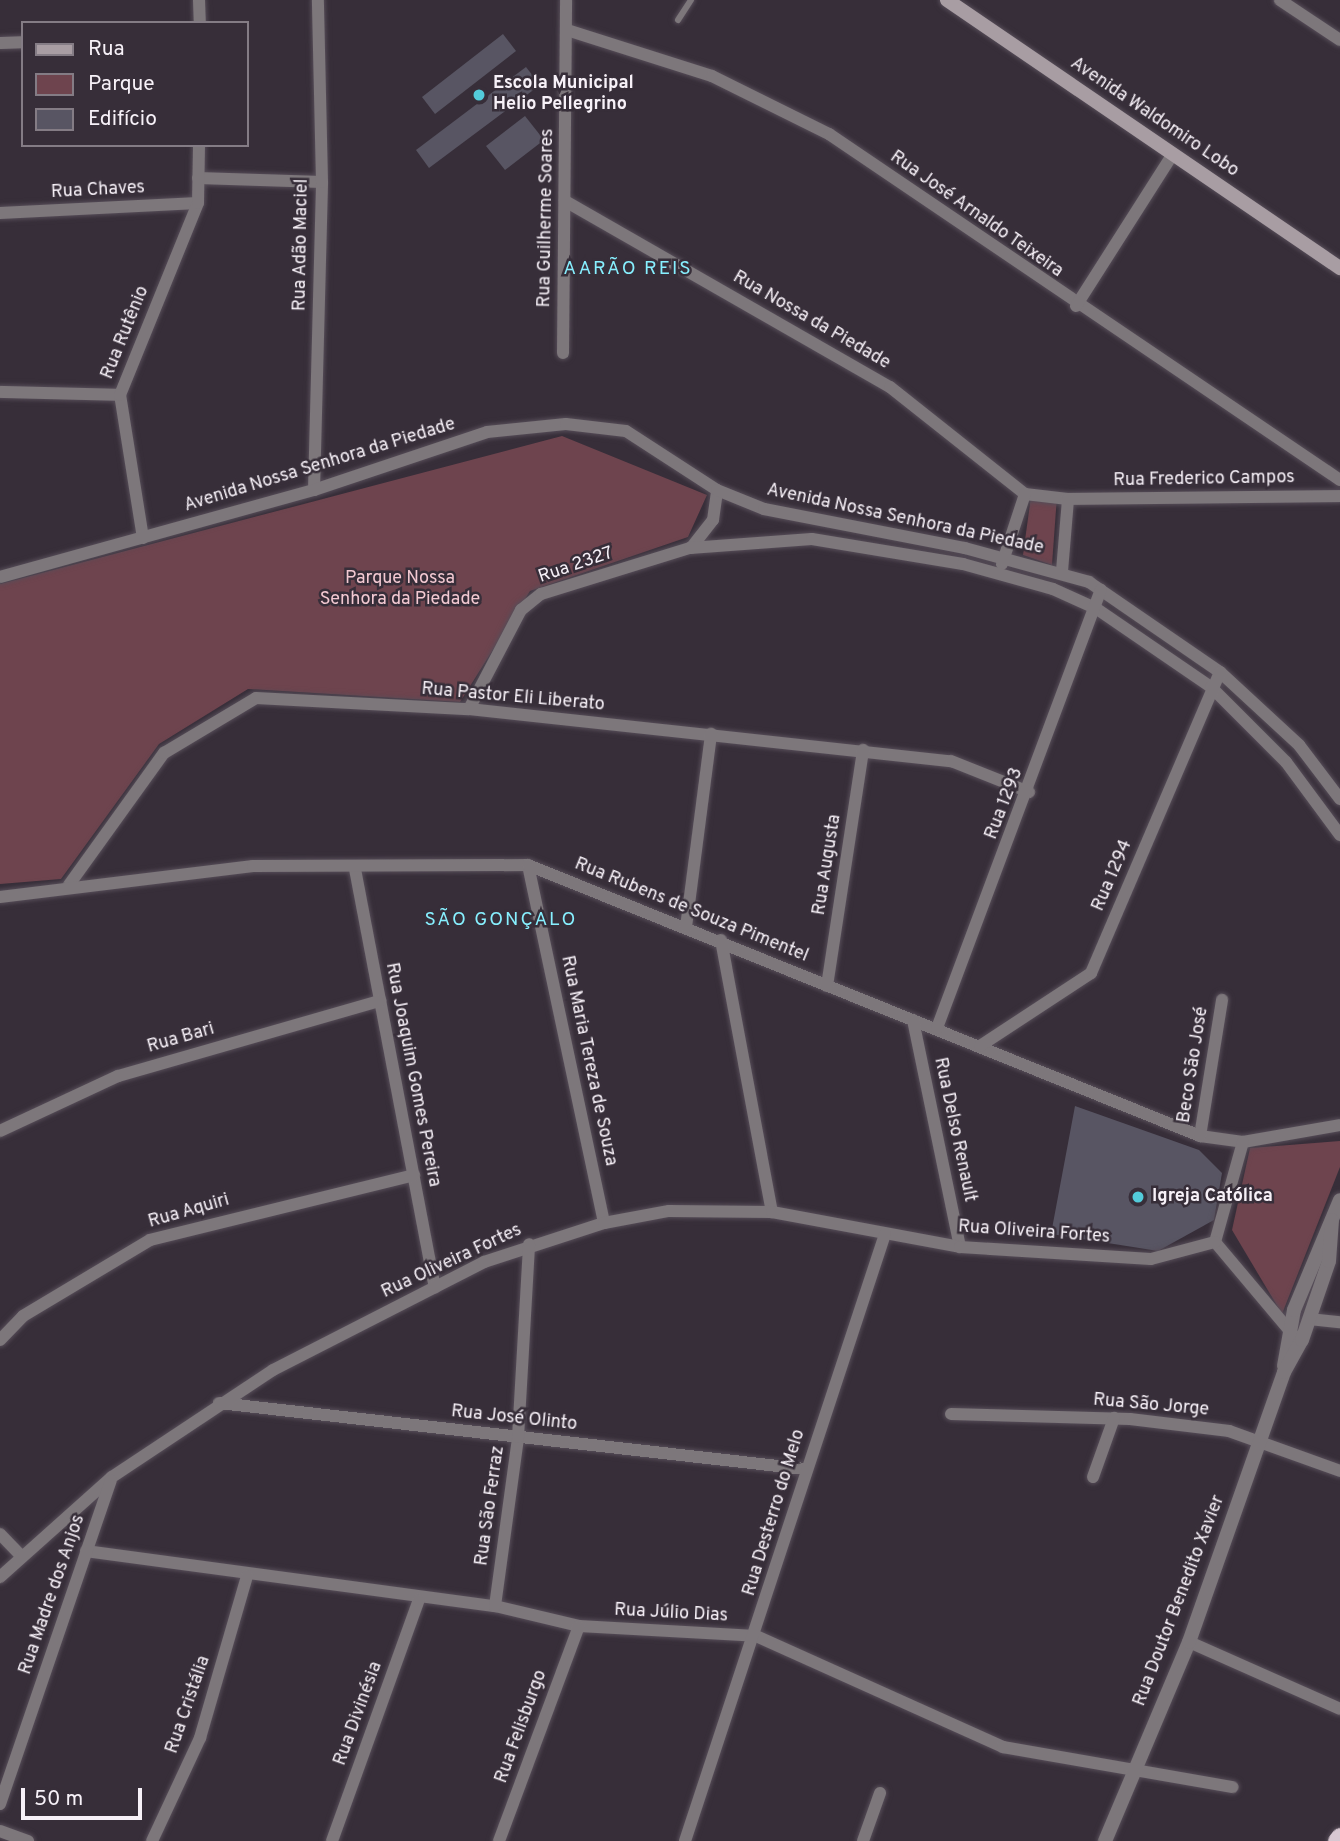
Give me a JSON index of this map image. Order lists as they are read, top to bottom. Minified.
{"streets":{"main road":["Avenida Waldomiro Lobo"],"street":["Rua Chaves","Rua José Arnaldo Teixeira","Rua Guilherme Soares","Rua Adão Maciel","Rua Nossa da Piedade","Rua Rutênio","Avenida Nossa Senhora da Piedade","Rua Frederico Campos","Rua 2327","Rua Pastor Eli Liberato","Rua 1293","Rua Augusta","Rua 1294","Rua Rubens de Souza Pimentel","Rua Bari","Rua Maria Tereza de Souza","Beco São José","Rua Joaquim Gomes Pereira","Rua Delso Renault","Rua Aquiri","Rua Oliveira Fortes","Rua São Jorge","Rua José Olinto","Rua São Ferraz","Rua Desterro do Melo","Rua Madre dos Anjos","Rua Doutor Benedito Xavier","Rua Júlio Dias","Rua Cristália","Rua Divinésia","Rua Felisburgo"]},"crossings":[["Rua Chaves","Rua Rutênio"],["Rua José Arnaldo Teixeira","Rua Guilherme Soares"],["Rua Guilherme Soares","Rua Nossa da Piedade"],["Rua Adão Maciel","Avenida Nossa Senhora da Piedade"],["Rua Rutênio","Avenida Nossa Senhora da Piedade"],["Avenida Nossa Senhora da Piedade","Rua 2327"],["Avenida Nossa Senhora da Piedade","Rua 1293"],["Avenida Nossa Senhora da Piedade","Rua 1294"],["Rua 2327","Rua Pastor Eli Liberato"],["Rua Pastor Eli Liberato","Rua 1293"],["Rua Pastor Eli Liberato","Rua Augusta"],["Rua Pastor Eli Liberato","Rua Rubens de Souza Pimentel"],["Rua 1293","Rua Rubens de Souza Pimentel"],["Rua Augusta","Rua Rubens de Souza Pimentel"],["Rua 1294","Rua Rubens de Souza Pimentel"],["Rua Rubens de Souza Pimentel","Rua Maria Tereza de Souza"],["Rua Rubens de Souza Pimentel","Beco São José"],["Rua Rubens de Souza Pimentel","Rua Joaquim Gomes Pereira"],["Rua Rubens de Souza Pimentel","Rua Delso Renault"],["Rua Bari","Rua Joaquim Gomes Pereira"],["Rua Maria Tereza de Souza","Rua Oliveira Fortes"],["Rua Joaquim Gomes Pereira","Rua Aquiri"],["Rua Joaquim Gomes Pereira","Rua Oliveira Fortes"],["Rua Delso Renault","Rua Oliveira Fortes"],["Rua Oliveira Fortes","Rua José Olinto"],["Rua Oliveira Fortes","Rua São Ferraz"],["Rua Oliveira Fortes","Rua Desterro do Melo"],["Rua Oliveira Fortes","Rua Madre dos Anjos"],["Rua São Jorge","Rua Doutor Benedito Xavier"],["Rua José Olinto","Rua São Ferraz"],["Rua José Olinto","Rua Desterro do Melo"],["Rua São Ferraz","Rua Júlio Dias"],["Rua Desterro do Melo","Rua Júlio Dias"],["Rua Madre dos Anjos","Rua Júlio Dias"],["Rua Doutor Benedito Xavier","Rua Júlio Dias"],["Rua Júlio Dias","Rua Cristália"],["Rua Júlio Dias","Rua Divinésia"],["Rua Júlio Dias","Rua Felisburgo"]],"districts":["AARÃO REIS","SÃO GONÇALO"],"parks":["Parque Nossa Senhora da Piedade"],"places":["Escola Municipal Helio Pellegrino","Igreja Católica"],"legend":["Rua","Parque","Edifício"],"scale_bar":"50 m"}
